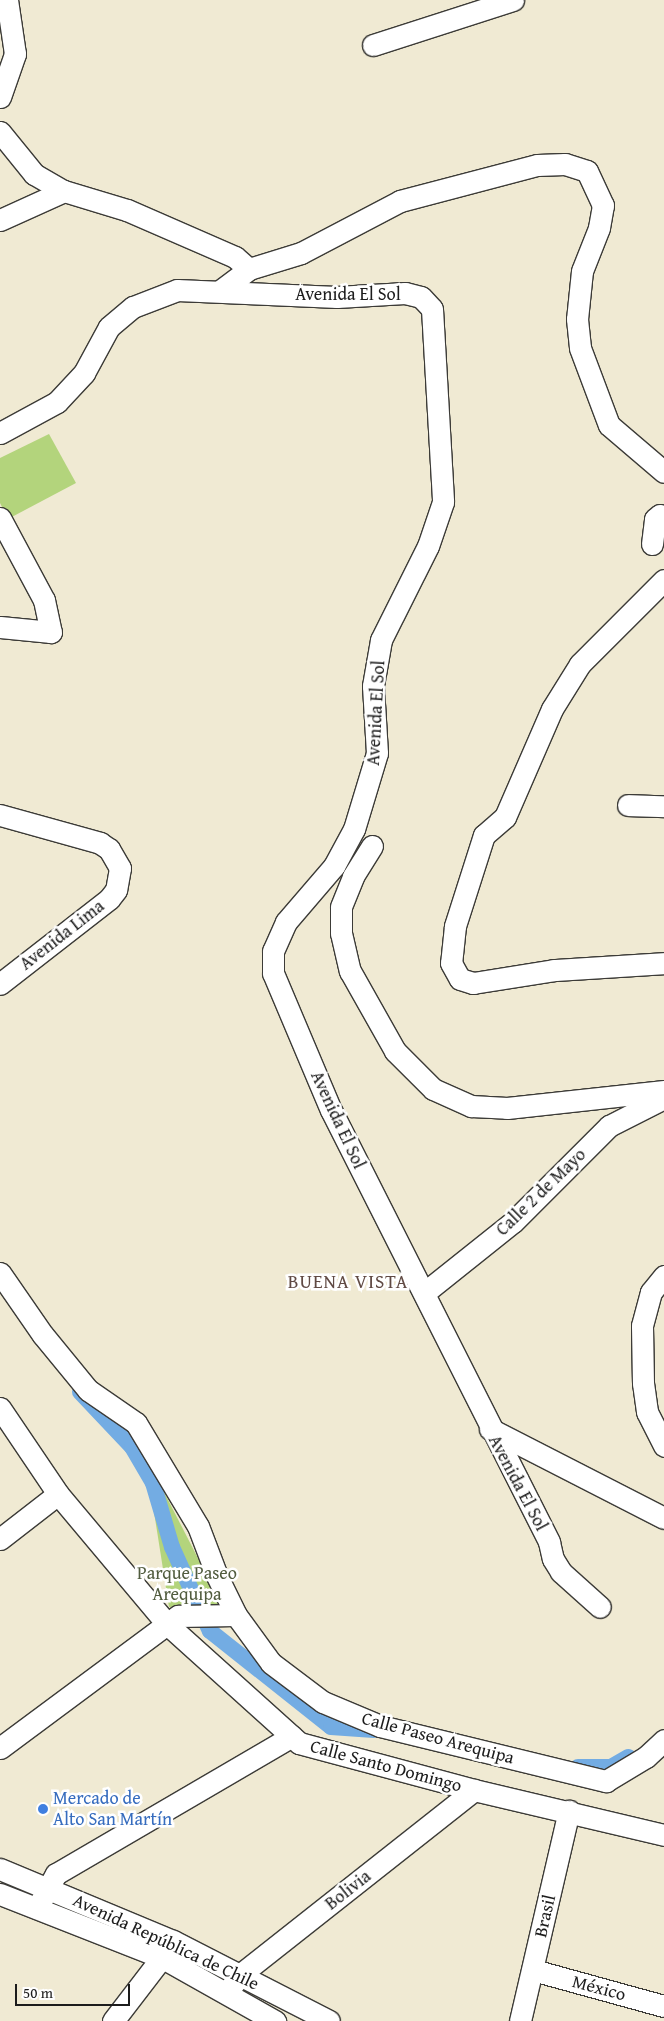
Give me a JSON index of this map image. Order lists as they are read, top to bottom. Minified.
{"streets":{"street":["Avenida El Sol","Avenida Lima","Calle 2 de Mayo","Calle Paseo Arequipa","Calle Santo Domingo","Bolivia","Brasil","Avenida República de Chile","México"]},"crossings":[["Avenida El Sol","Calle 2 de Mayo"],["Calle Santo Domingo","Bolivia"],["Calle Santo Domingo","Brasil"],["Bolivia","Avenida República de Chile"],["Brasil","México"]],"districts":["BUENA VISTA"],"parks":["Parque Paseo Arequipa"],"places":["Mercado de Alto San Martín"],"scale_bar":"50 m"}
